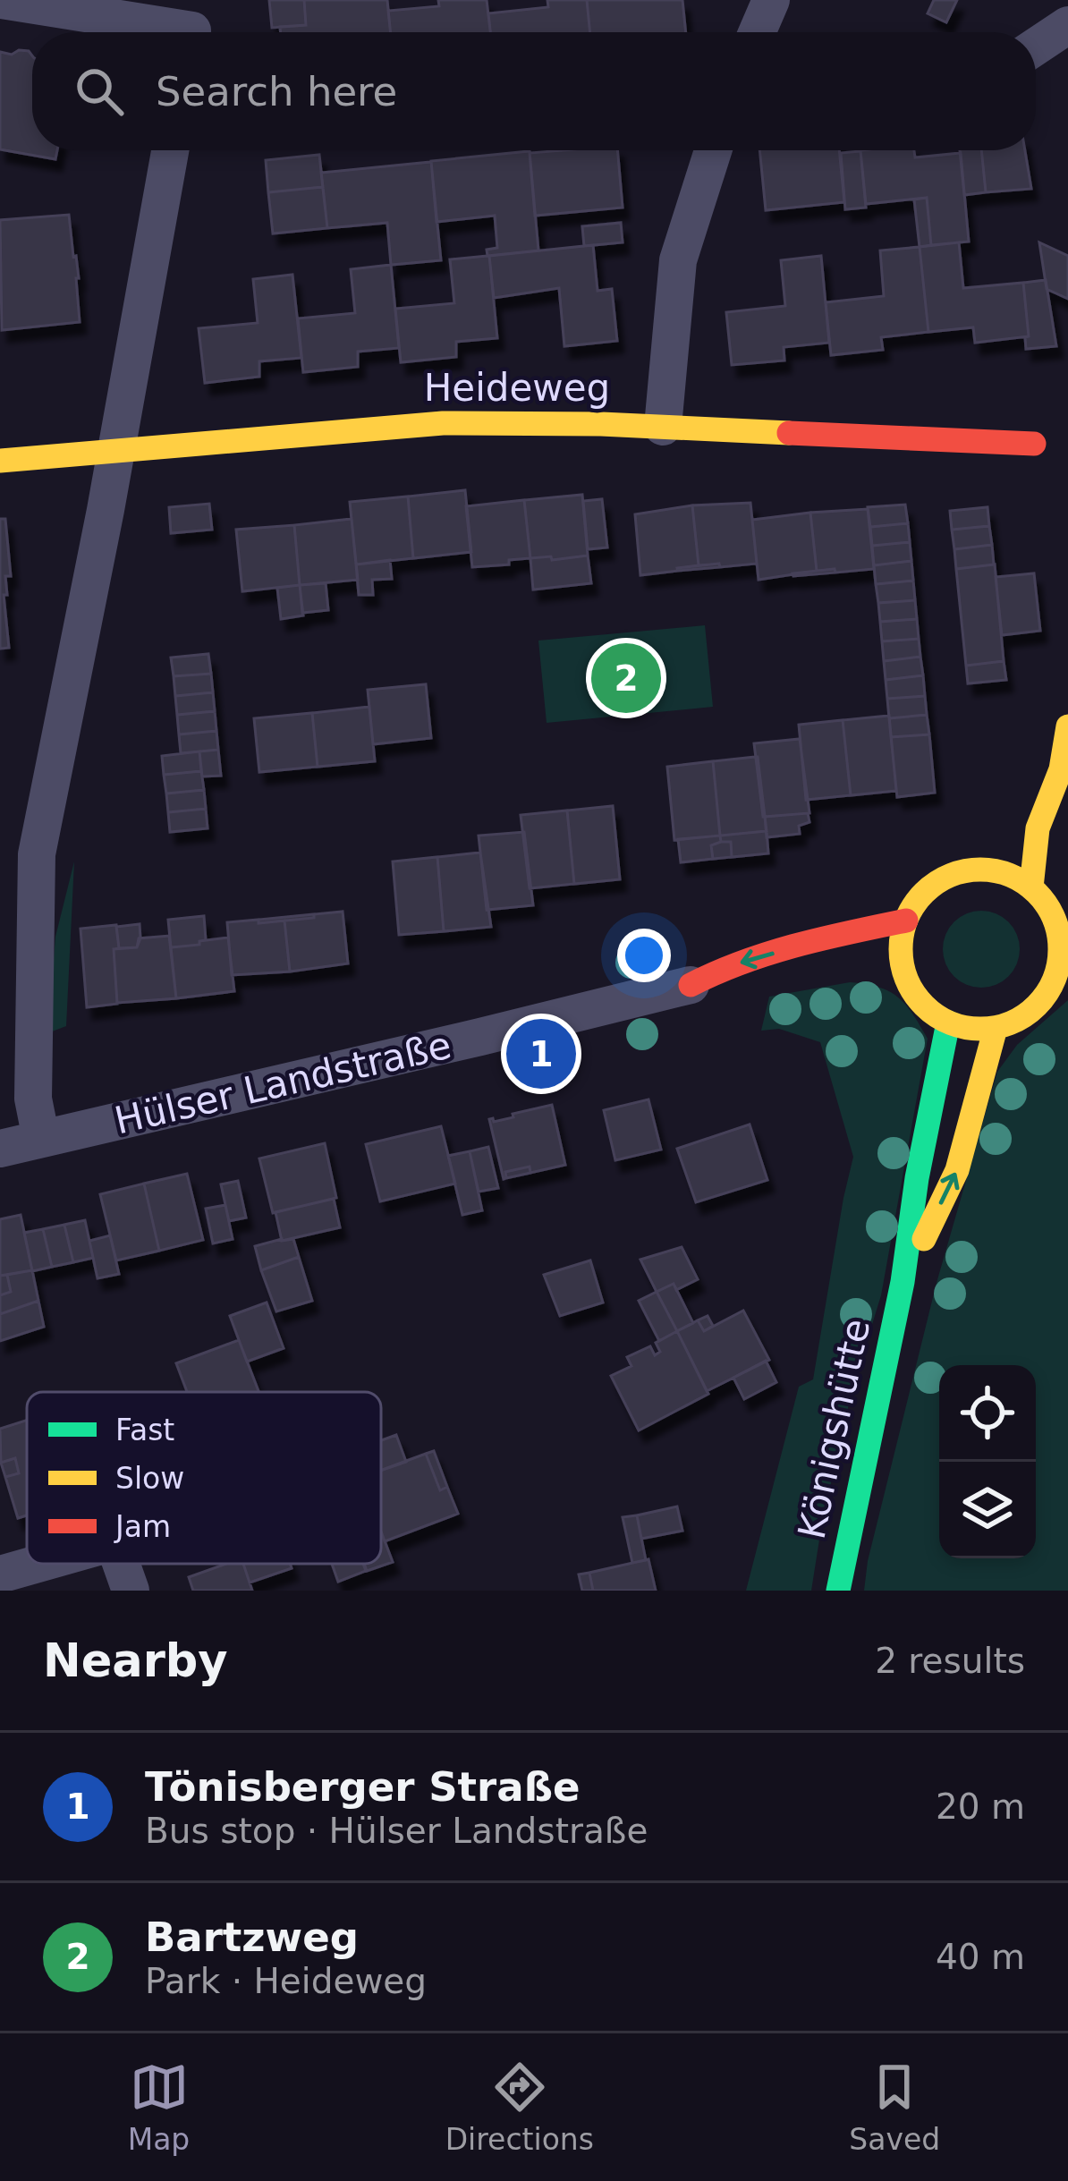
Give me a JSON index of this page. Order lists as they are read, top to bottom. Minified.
{"streets":{"street":["Heideweg","Hülser Landstraße","Königshütte"]},"crossings":[["Hülser Landstraße","Königshütte"]],"legend":["Fast","Slow","Jam"],"page":{"search":"Search here","pins":["2","1"],"heading":["Nearby","2 results"],"list":[{"mark":"1","name":"Tönisberger Straße","note":"Bus stop · Hülser Landstraße","value":"20 m"},{"mark":"2","name":"Bartzweg","note":"Park · Heideweg","value":"40 m"}],"nav":["Map","Directions","Saved"]}}
